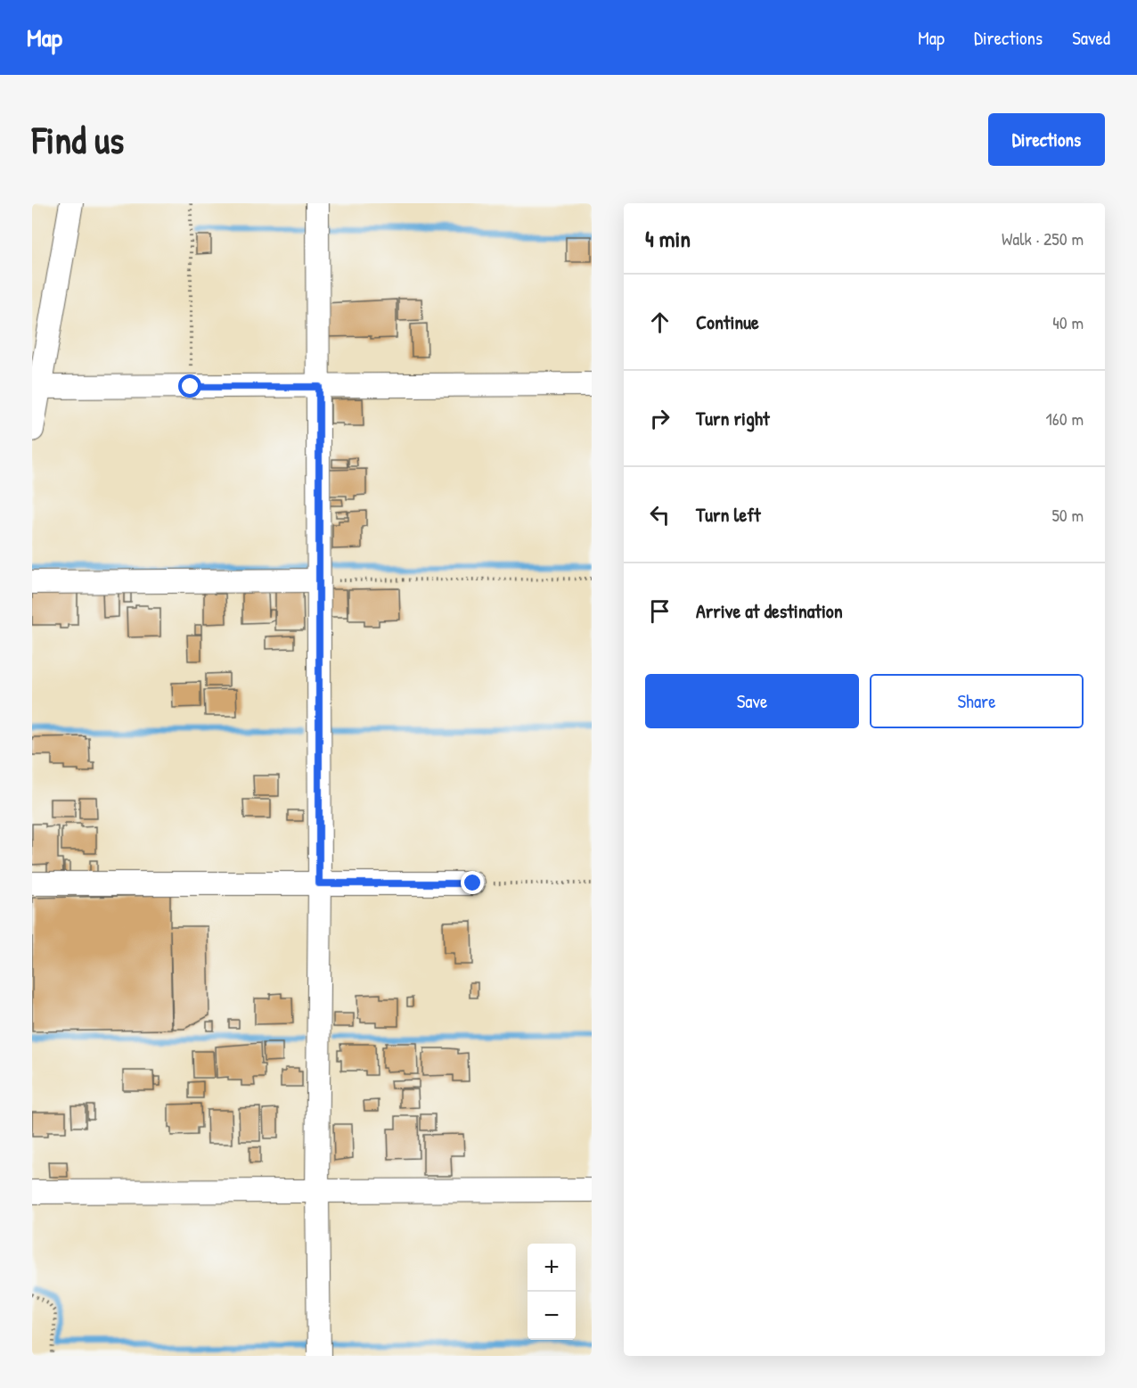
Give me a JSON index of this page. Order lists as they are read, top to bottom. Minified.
{"page":{"header":"Map","nav":["Map","Directions","Saved"],"buttons":["Directions",["Save","Share"]],"title":"Find us","heading":["4 min","Walk · 250 m"],"list":[["Continue","40 m"],["Turn right","160 m"],["Turn left","50 m"],"Arrive at destination"],"map_buttons":["+","−"]}}
